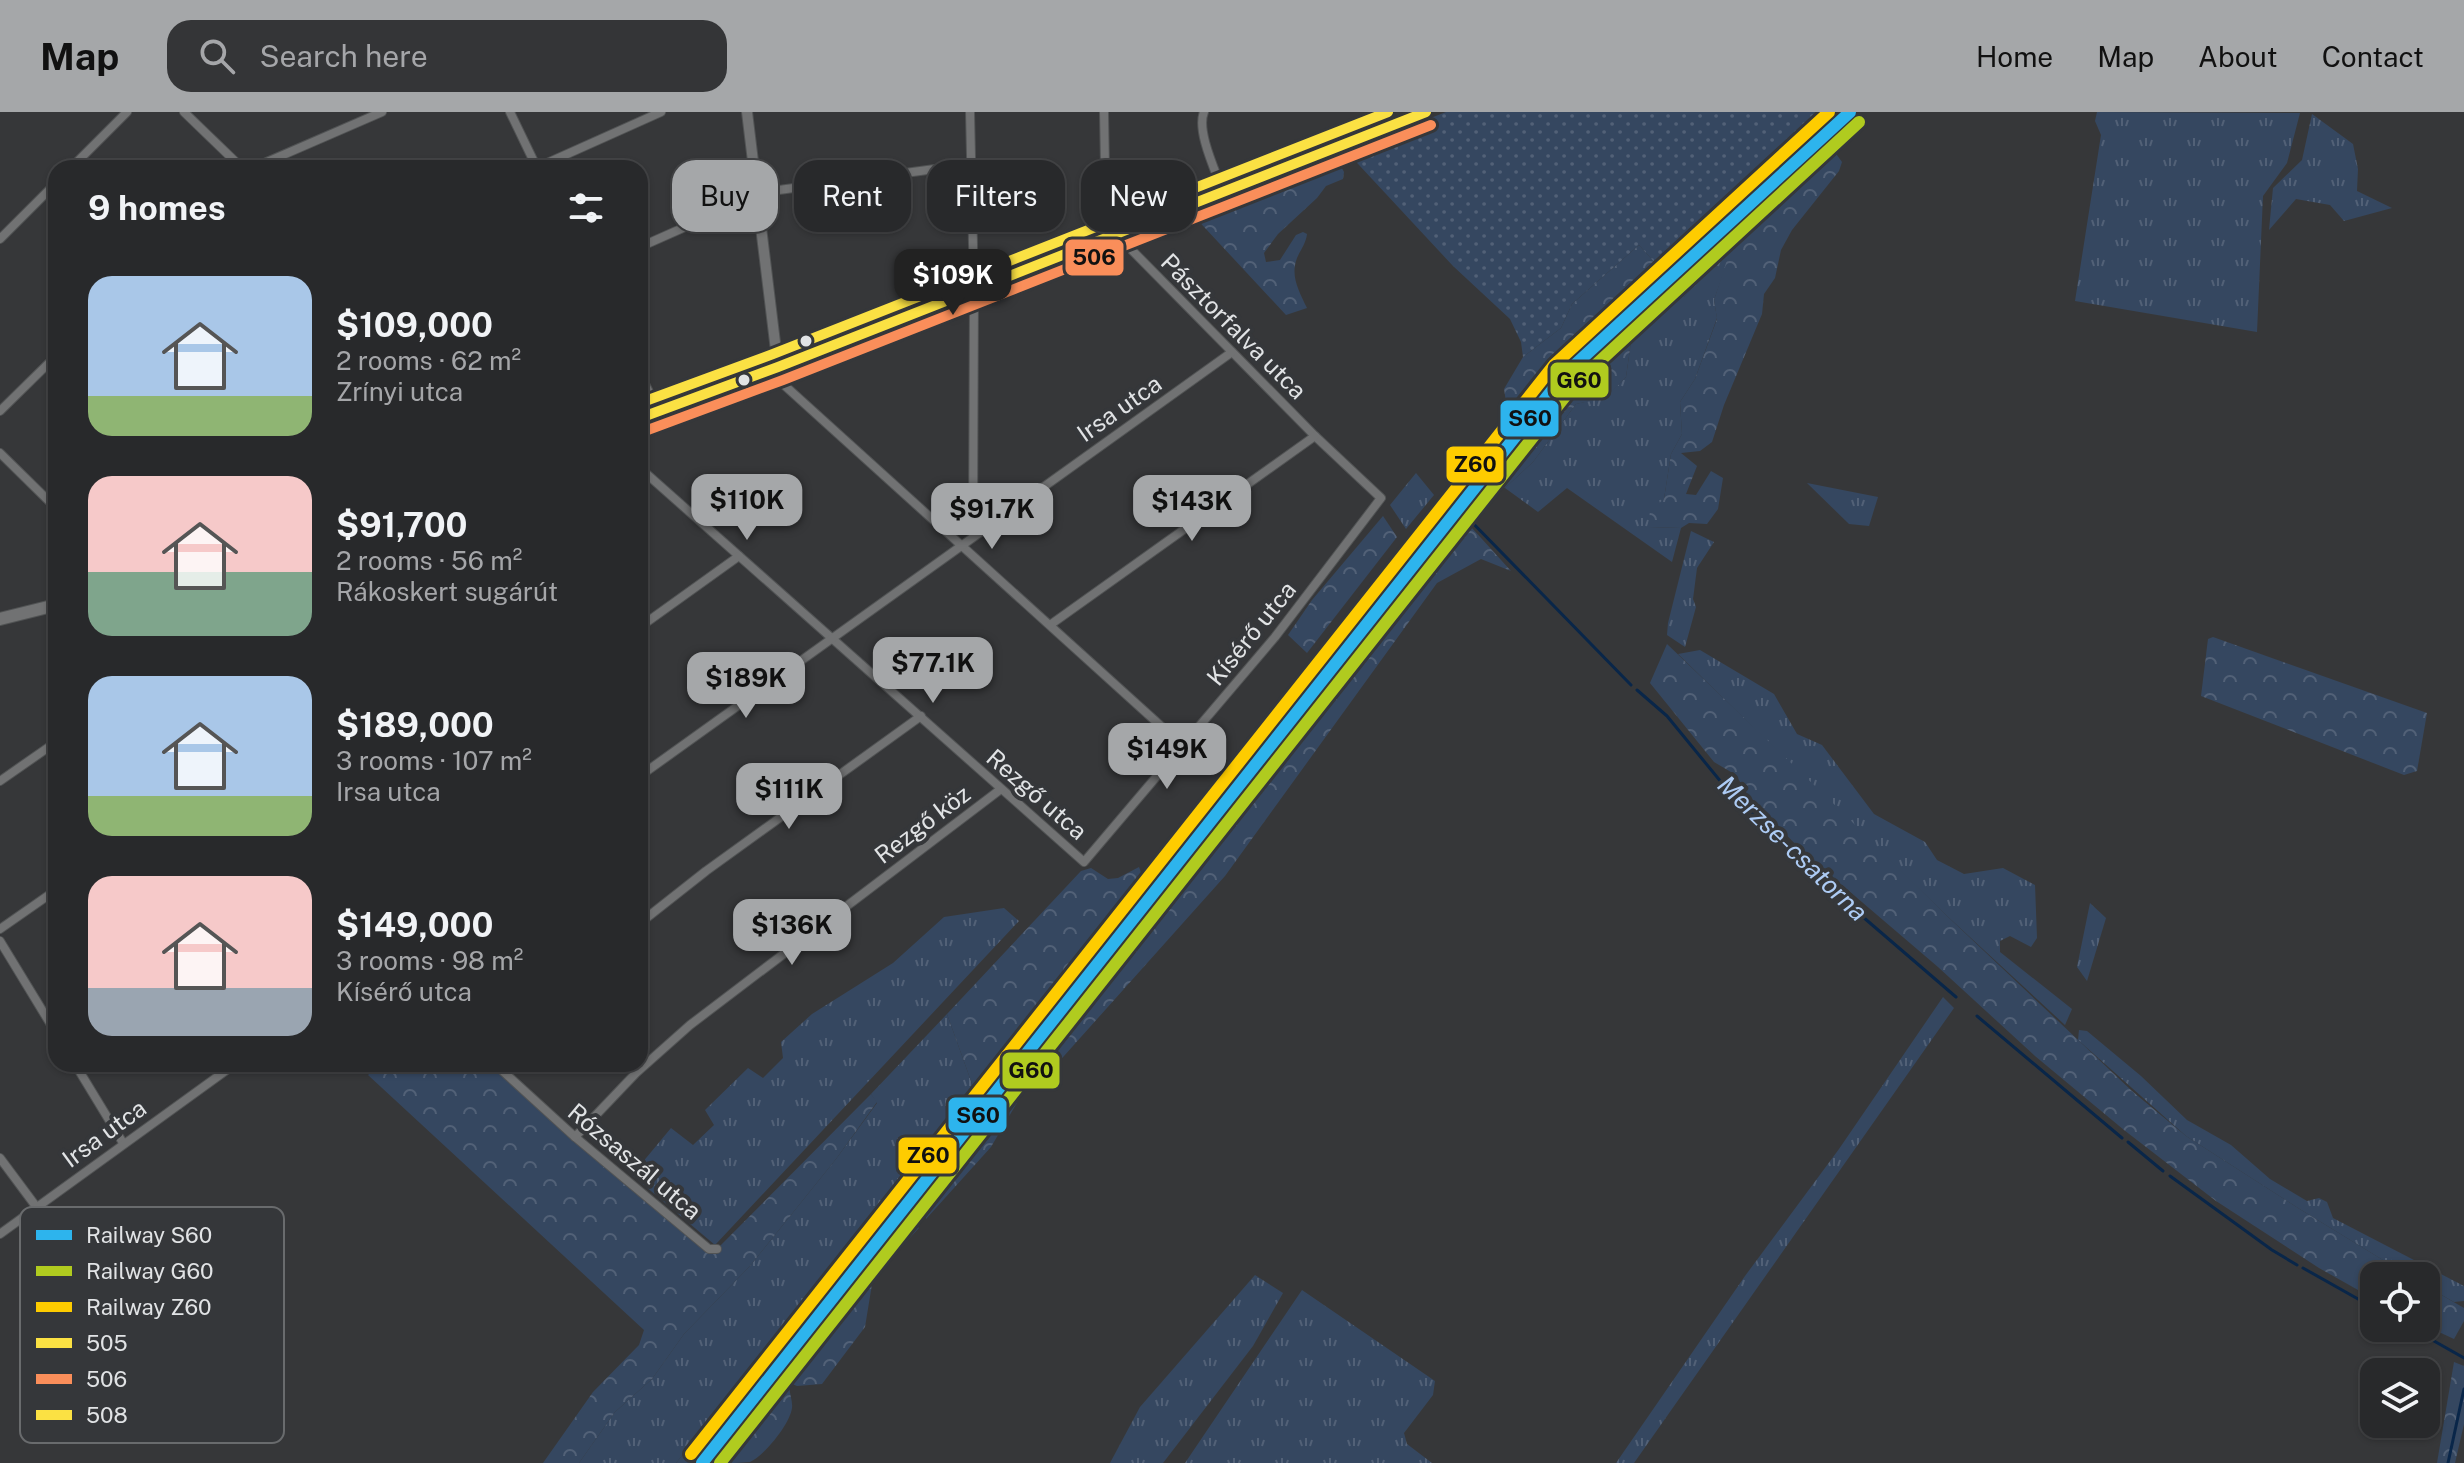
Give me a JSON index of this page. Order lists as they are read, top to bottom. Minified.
{"streets":{"street":["Pásztorfalva utca","Irsa utca","Kísérő utca","Rezgő utca","Rezgő köz","Rózsaszál utca"]},"crossings":[["Pásztorfalva utca","Irsa utca"],["Pásztorfalva utca","Kísérő utca"],["Irsa utca","Rezgő utca"],["Kísérő utca","Rezgő utca"],["Rezgő utca","Rezgő köz"],["Rezgő köz","Rózsaszál utca"]],"water":["Merzse-csatorna"],"lines":["rail line S60","rail line Z60","transit line 505","transit line 508","rail line G60","transit line 506"],"legend":["Railway S60","Railway G60","Railway Z60","505","506","508"],"page":{"header":"Map","search":"Search here","nav":["Home","Map","About","Contact"],"chip":["Buy","Rent","Filters","New"],"heading":"9 homes","price":["$109K","$110K","$143K","$91.7K","$77.1K","$189K","$149K","$111K","$136K"],"list":[{"name":"$109,000","note":"2 rooms · 62 m² · Zrínyi utca"},{"name":"$91,700","note":"2 rooms · 56 m² · Rákoskert sugárút"},{"name":"$189,000","note":"3 rooms · 107 m² · Irsa utca"},{"name":"$149,000","note":"3 rooms · 98 m² · Kísérő utca"}]}}
